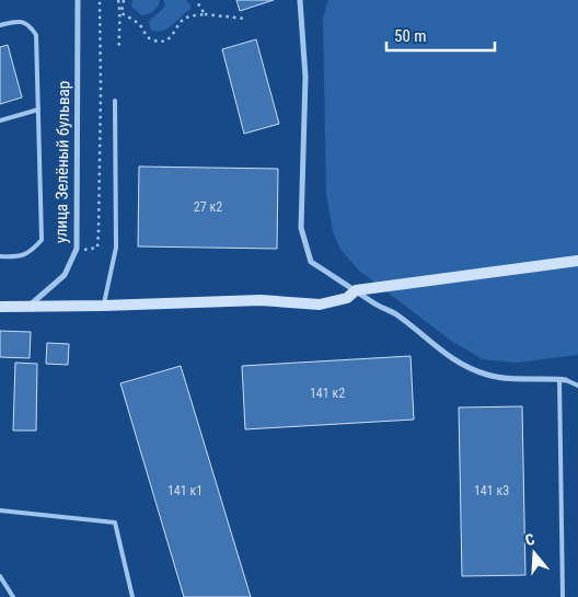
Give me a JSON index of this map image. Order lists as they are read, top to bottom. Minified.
{"streets":{"street":["улица Зелёный бульвар"]},"house_numbers":["27 к2","141 к2","141 к1","141 к3"],"scale_bar":"50 m","north":"top"}
